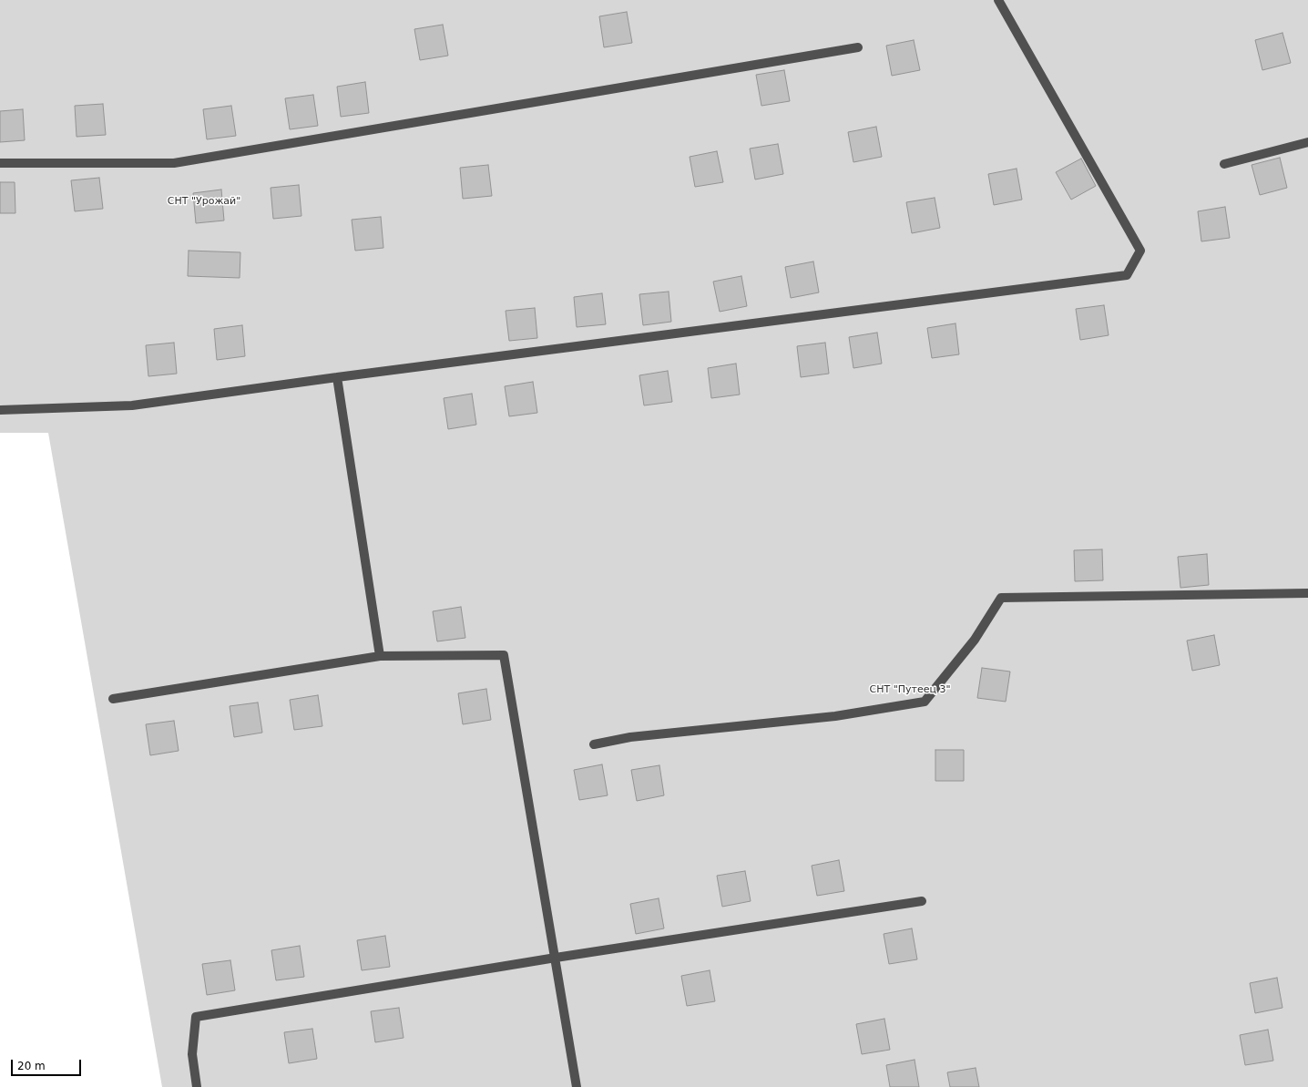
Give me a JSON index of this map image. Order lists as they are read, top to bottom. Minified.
{"parks":["СНТ \"Урожай\"","СНТ \"Путеец 3\""],"scale_bar":"20 m"}
